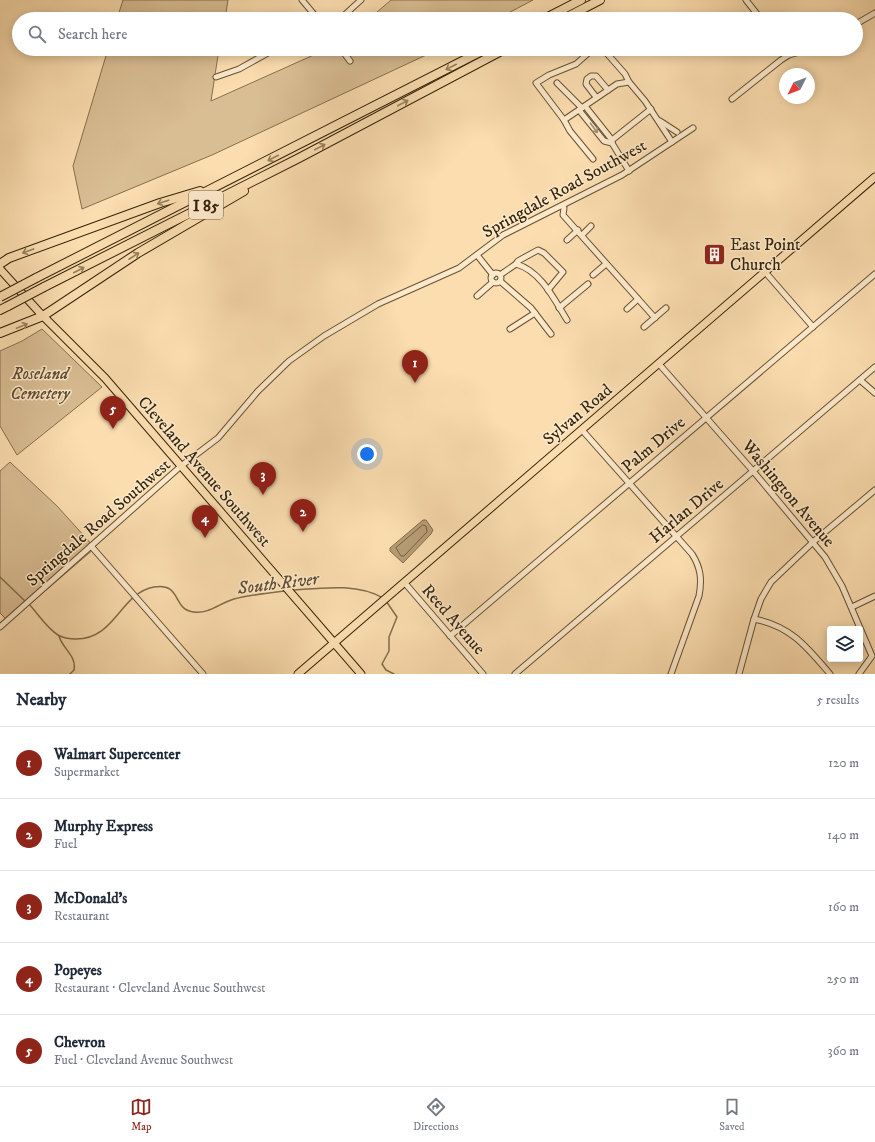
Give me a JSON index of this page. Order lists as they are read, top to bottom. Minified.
{"streets":{"highway":["I 85"],"main road":["Sylvan Road","Cleveland Avenue Southwest"],"street":["Springdale Road Southwest","Palm Drive","Washington Avenue","Harlan Drive","Reed Avenue"]},"crossings":[["Springdale Road Southwest","Cleveland Avenue Southwest"],["Sylvan Road","Cleveland Avenue Southwest"],["Sylvan Road","Washington Avenue"],["Sylvan Road","Reed Avenue"],["Palm Drive","Washington Avenue"],["Palm Drive","Reed Avenue"],["Washington Avenue","Harlan Drive"]],"water":["South River"],"parks":["Roseland Cemetery"],"places":{"building":["East Point Church"]},"north":"bottom left","page":{"search":"Search here","pins":["1","5","3","2","4"],"heading":["Nearby","5 results"],"list":[{"mark":"1","name":"Walmart Supercenter","note":"Supermarket","value":"120 m"},{"mark":"2","name":"Murphy Express","note":"Fuel","value":"140 m"},{"mark":"3","name":"McDonald's","note":"Restaurant","value":"160 m"},{"mark":"4","name":"Popeyes","note":"Restaurant · Cleveland Avenue Southwest","value":"250 m"},{"mark":"5","name":"Chevron","note":"Fuel · Cleveland Avenue Southwest","value":"360 m"}],"nav":["Map","Directions","Saved"]}}
